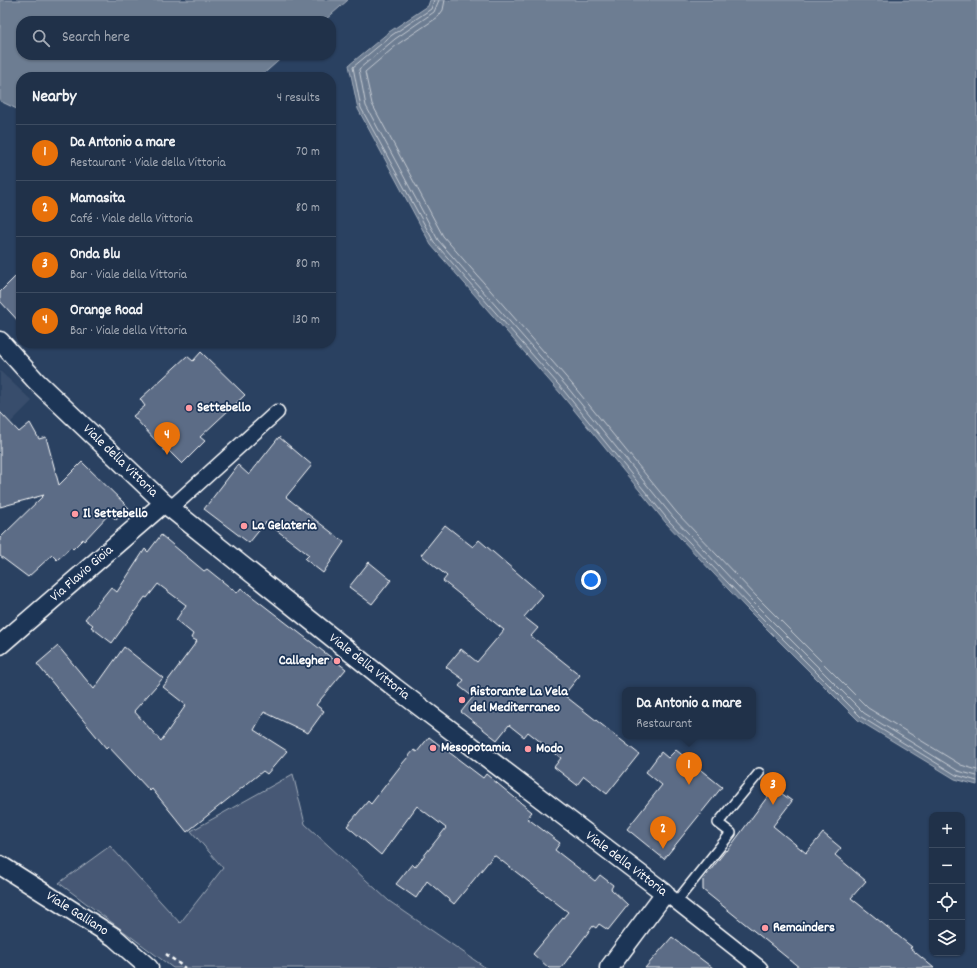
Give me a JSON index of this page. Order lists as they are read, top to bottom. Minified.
{"streets":{"street":["Viale della Vittoria","Via Flavio Gioia","Viale Galliano"]},"crossings":[["Viale della Vittoria","Via Flavio Gioia"]],"places":["Settebello","Il Settebello","La Gelateria","Callegher","Ristorante La Vela del Mediterraneo","Mesopotamia","Modo","Remainders"],"page":{"search":"Search here","heading":["Nearby","4 results"],"list":[{"mark":"1","name":"Da Antonio a mare","note":"Restaurant · Viale della Vittoria","value":"70 m"},{"mark":"2","name":"Mamasita","note":"Café · Viale della Vittoria","value":"80 m"},{"mark":"3","name":"Onda Blu","note":"Bar · Viale della Vittoria","value":"80 m"},{"mark":"4","name":"Orange Road","note":"Bar · Viale della Vittoria","value":"130 m"}],"pins":["4","1","3","2"],"popup":["Da Antonio a mare","Restaurant"],"map_buttons":["+","−"]}}
